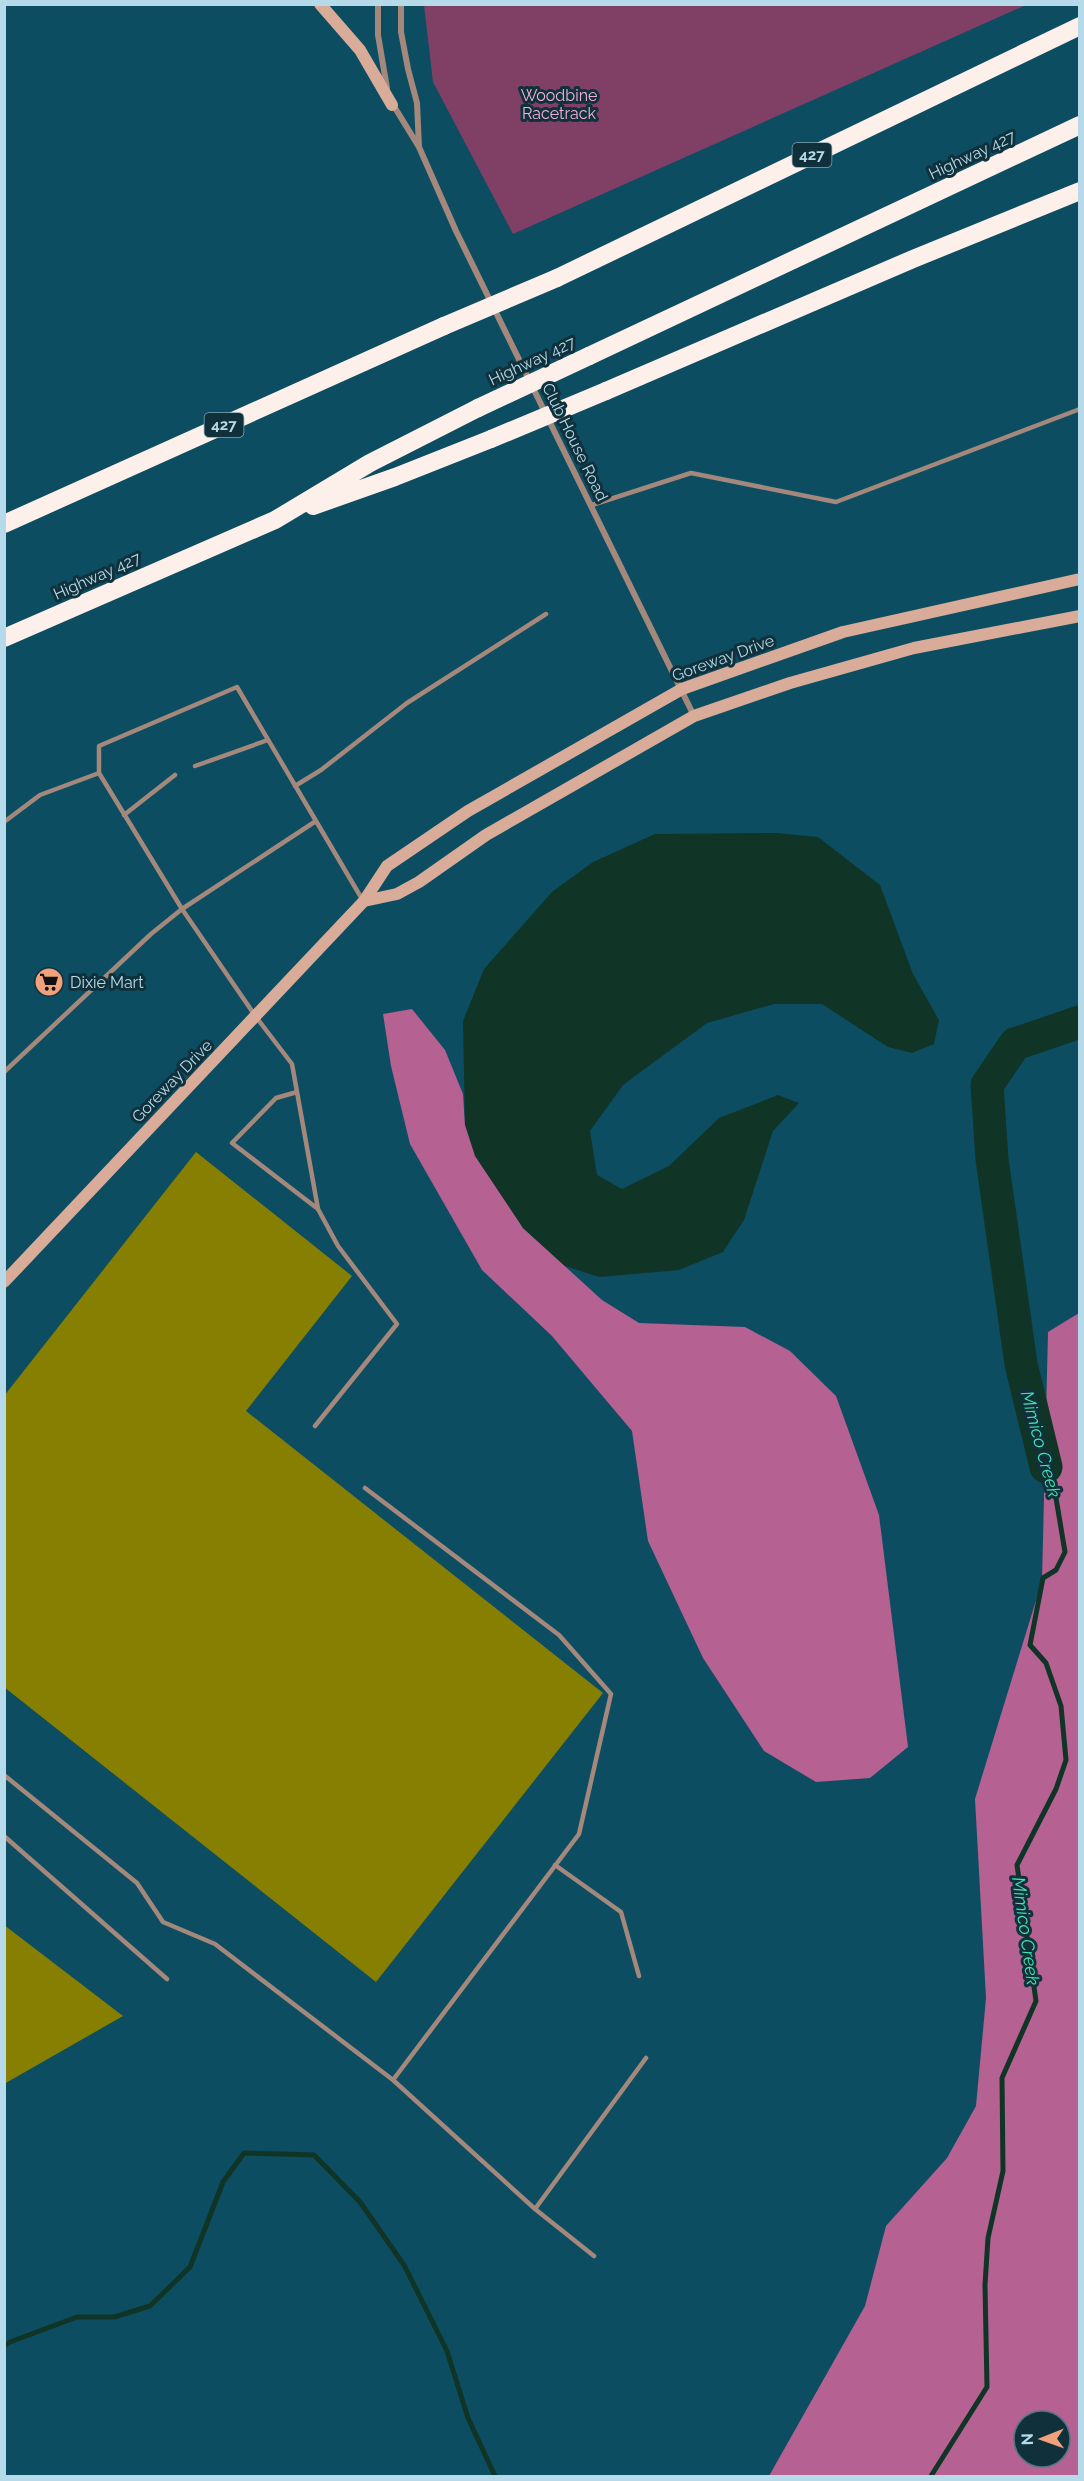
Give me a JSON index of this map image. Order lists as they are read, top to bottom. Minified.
{"streets":{"highway":["427","Highway 427"],"main road":["Goreway Drive"],"street":["Club House Road"]},"crossings":[["Club House Road","Goreway Drive"]],"water":["Mimico Creek"],"parks":["Woodbine Racetrack"],"places":{"supermarket":["Dixie Mart"]},"north":"left"}
